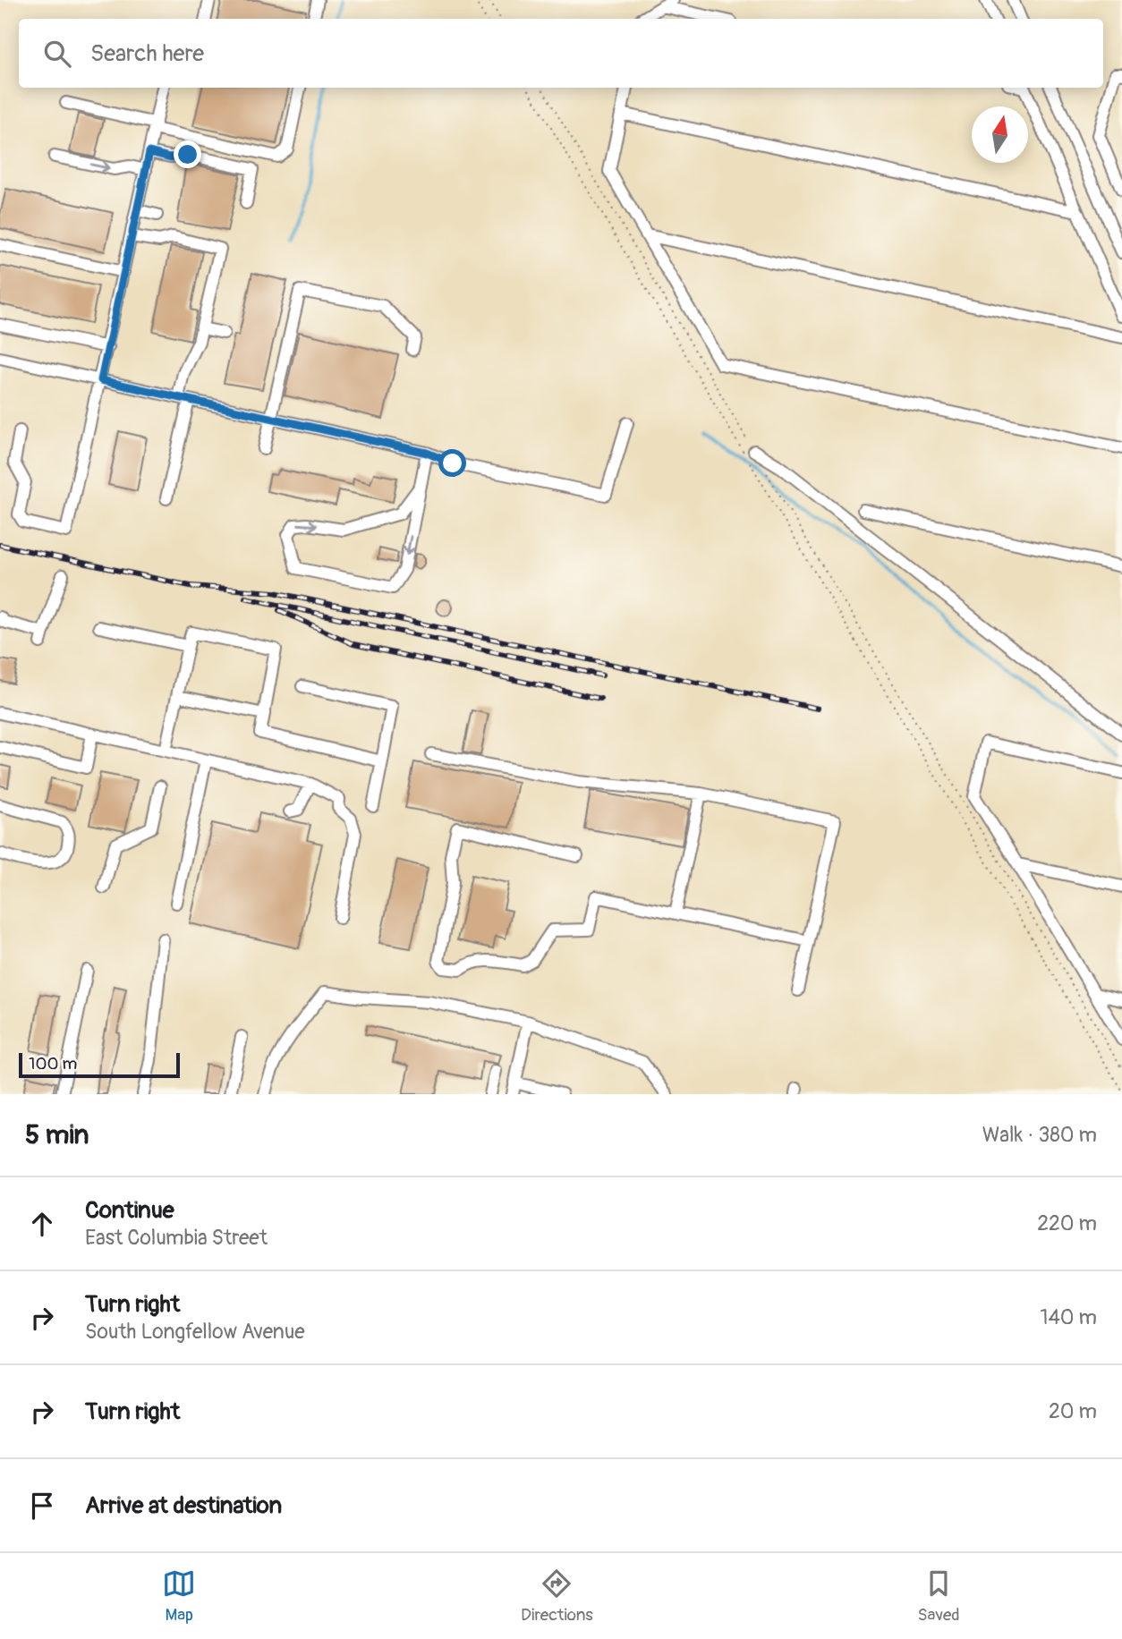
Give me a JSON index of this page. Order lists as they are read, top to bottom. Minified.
{"scale_bar":"100 m","north":"top","page":{"search":"Search here","scale":"100 m","heading":["5 min","Walk · 380 m"],"list":[["Continue","East Columbia Street","220 m"],["Turn right","South Longfellow Avenue","140 m"],["Turn right","20 m"],"Arrive at destination"],"nav":["Map","Directions","Saved"]}}
